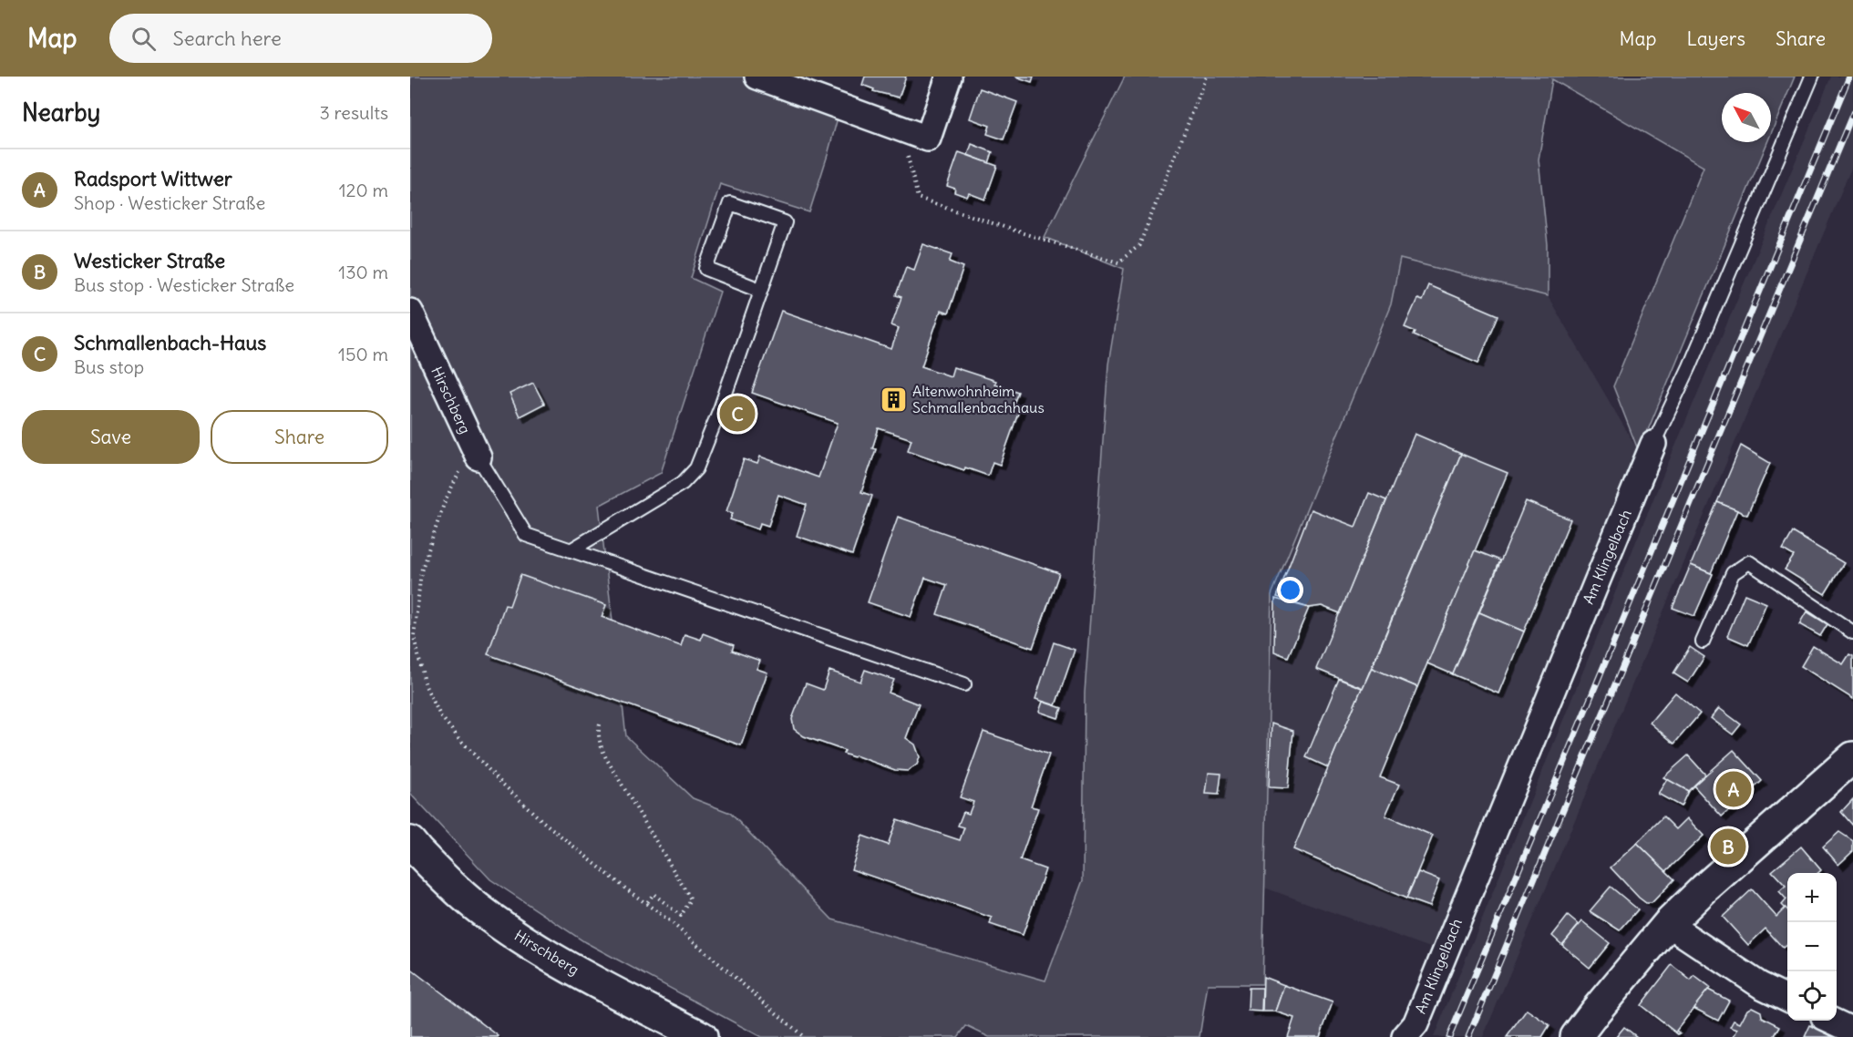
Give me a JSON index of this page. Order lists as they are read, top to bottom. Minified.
{"streets":{"main road":["Hirschberg"],"street":["Am Klingelbach"]},"places":{"building":["Altenwohnheim Schmallenbachhaus"]},"north":"top left","page":{"header":"Map","search":"Search here","nav":["Map","Layers","Share"],"heading":["Nearby","3 results"],"list":[{"mark":"A","name":"Radsport Wittwer","note":"Shop · Westicker Straße","value":"120 m"},{"mark":"B","name":"Westicker Straße","note":"Bus stop · Westicker Straße","value":"130 m"},{"mark":"C","name":"Schmallenbach-Haus","note":"Bus stop","value":"150 m"}],"buttons":["Save","Share"],"pins":["C","A","B"],"map_buttons":["+","−"]}}
